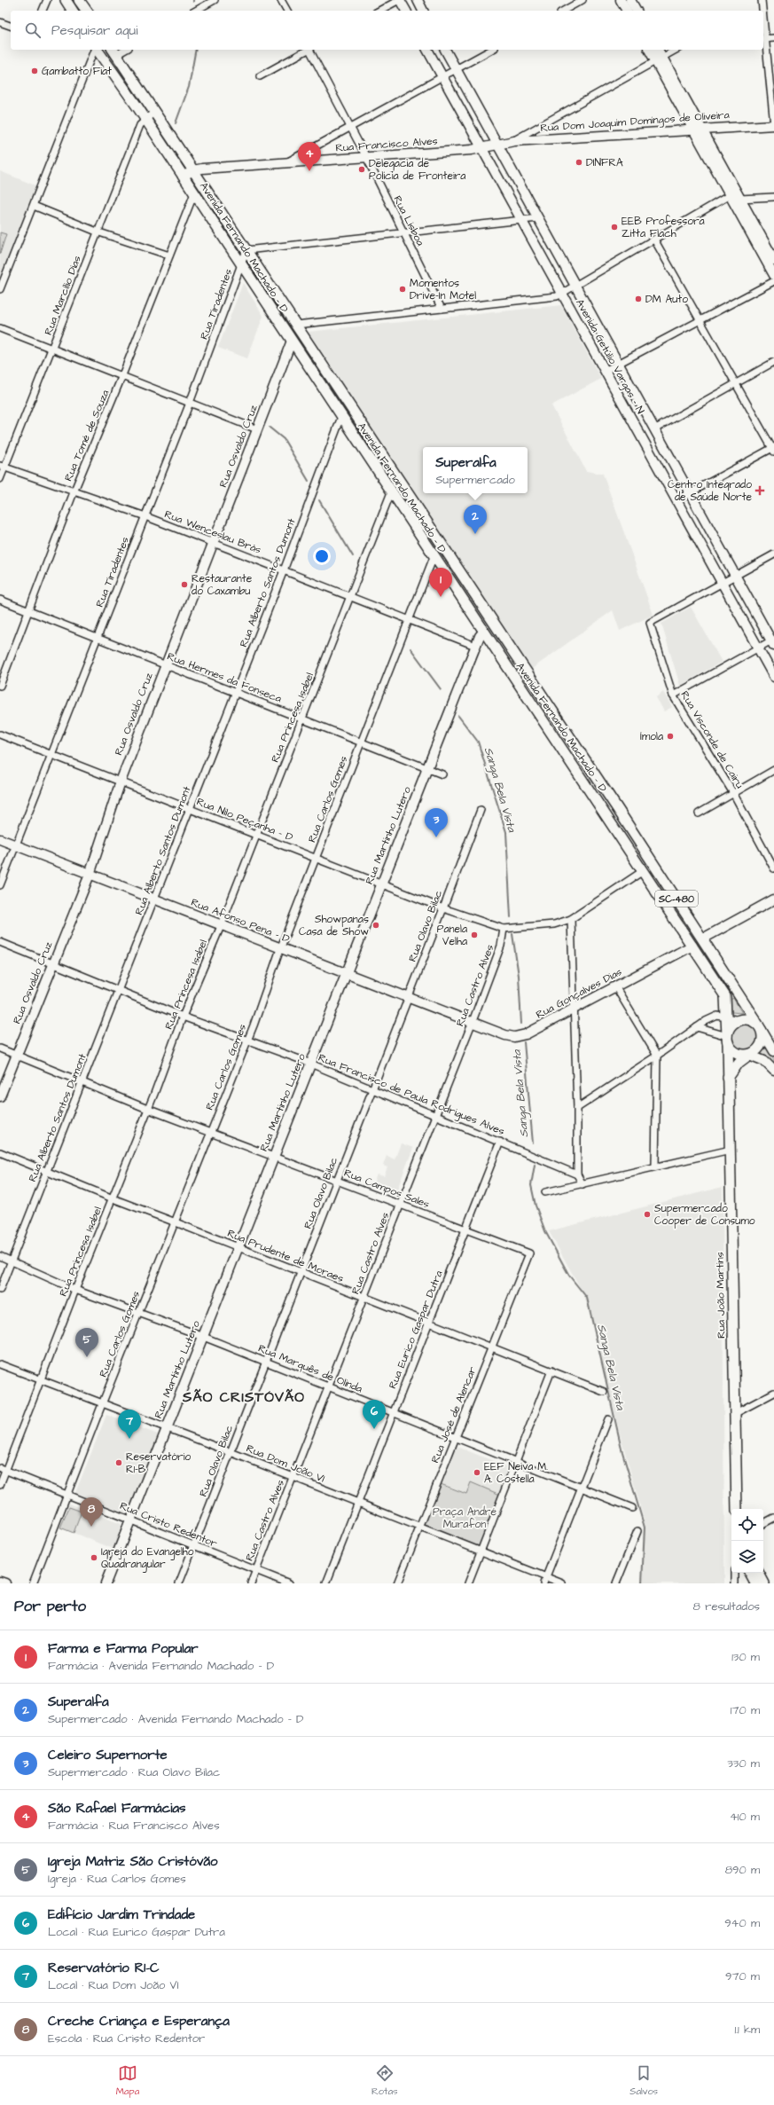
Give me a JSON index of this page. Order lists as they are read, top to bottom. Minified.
{"streets":{"main road":["Avenida Fernando Machado - D","SC-480","Rua João Martins"],"street":["Rua Dom Joaquim Domingos de Oliveira","Rua Francisco Alves","Rua Lisboa","Rua Marcílio Dias","Rua Tiradentes","Avenida Getúlio Vargas - N","Rua Tomé de Souza","Rua Osvaldo Cruz","Rua Wenceslau Brás","Rua Alberto Santos Dumont","Rua Hermes da Fonseca","Rua Princesa Isabel","Rua Visconde de Cairu","Rua Carlos Gomes","Rua Nilo Peçanha - D","Rua Martinho Lutero","Rua Afonso Pena - D","Rua Olavo Bilac","Rua Castro Alves","Rua Gonçalves Dias","Rua Francisco de Paula Rodrigues Alves","Rua Campos Sales","Rua Prudente de Moraes","Rua Eurico Gaspar Dutra","Rua Marquês de Olinda","Rua José de Alencar","Rua Dom João VI","Rua Cristo Redentor"]},"crossings":[["Rua Dom Joaquim Domingos de Oliveira","Rua Francisco Alves"],["Rua Dom Joaquim Domingos de Oliveira","Avenida Getúlio Vargas - N"],["Rua Francisco Alves","Rua Lisboa"],["Rua Francisco Alves","Avenida Fernando Machado - D"],["Rua Francisco Alves","Avenida Getúlio Vargas - N"],["Avenida Fernando Machado - D","Rua Marcílio Dias"],["Avenida Fernando Machado - D","Rua Tiradentes"],["Avenida Fernando Machado - D","Rua Tomé de Souza"],["Avenida Fernando Machado - D","Rua Osvaldo Cruz"],["Avenida Fernando Machado - D","Rua Alberto Santos Dumont"],["Avenida Fernando Machado - D","Rua Princesa Isabel"],["Avenida Fernando Machado - D","Rua Carlos Gomes"],["Avenida Fernando Machado - D","Rua Martinho Lutero"],["Avenida Fernando Machado - D","Rua Gonçalves Dias"],["Avenida Fernando Machado - D","Rua João Martins"],["Rua Marcílio Dias","Rua Wenceslau Brás"],["Rua Tiradentes","Rua Wenceslau Brás"],["Rua Tiradentes","Rua Hermes da Fonseca"],["Rua Tiradentes","Rua Nilo Peçanha - D"],["Rua Tiradentes","Rua Afonso Pena - D"],["Avenida Getúlio Vargas - N","Rua Visconde de Cairu"],["Rua Tomé de Souza","Rua Wenceslau Brás"],["Rua Tomé de Souza","Rua Hermes da Fonseca"],["Rua Osvaldo Cruz","Rua Wenceslau Brás"],["Rua Osvaldo Cruz","Rua Hermes da Fonseca"],["Rua Osvaldo Cruz","Rua Nilo Peçanha - D"],["Rua Osvaldo Cruz","Rua Afonso Pena - D"],["Rua Osvaldo Cruz","Rua Francisco de Paula Rodrigues Alves"],["Rua Osvaldo Cruz","Rua Campos Sales"],["Rua Wenceslau Brás","Rua Alberto Santos Dumont"],["Rua Wenceslau Brás","Rua Princesa Isabel"],["Rua Wenceslau Brás","Rua Carlos Gomes"],["Rua Wenceslau Brás","Rua Martinho Lutero"],["Rua Alberto Santos Dumont","Rua Hermes da Fonseca"],["Rua Alberto Santos Dumont","Rua Nilo Peçanha - D"],["Rua Alberto Santos Dumont","Rua Afonso Pena - D"],["Rua Alberto Santos Dumont","Rua Francisco de Paula Rodrigues Alves"],["Rua Alberto Santos Dumont","Rua Campos Sales"],["Rua Alberto Santos Dumont","Rua Prudente de Moraes"],["Rua Alberto Santos Dumont","Rua Marquês de Olinda"],["Rua Hermes da Fonseca","Rua Princesa Isabel"],["Rua Hermes da Fonseca","Rua Carlos Gomes"],["Rua Hermes da Fonseca","Rua Martinho Lutero"],["Rua Princesa Isabel","Rua Nilo Peçanha - D"],["Rua Princesa Isabel","Rua Afonso Pena - D"],["Rua Princesa Isabel","Rua Francisco de Paula Rodrigues Alves"],["Rua Princesa Isabel","Rua Campos Sales"],["Rua Princesa Isabel","Rua Prudente de Moraes"],["Rua Princesa Isabel","Rua Marquês de Olinda"],["Rua Princesa Isabel","Rua Dom João VI"],["Rua Princesa Isabel","Rua Cristo Redentor"],["Rua Carlos Gomes","Rua Nilo Peçanha - D"],["Rua Carlos Gomes","Rua Afonso Pena - D"],["Rua Carlos Gomes","Rua Francisco de Paula Rodrigues Alves"],["Rua Carlos Gomes","Rua Campos Sales"],["Rua Carlos Gomes","Rua Prudente de Moraes"],["Rua Carlos Gomes","Rua Marquês de Olinda"],["Rua Carlos Gomes","Rua Dom João VI"],["Rua Carlos Gomes","Rua Cristo Redentor"],["Rua Nilo Peçanha - D","Rua Martinho Lutero"],["Rua Nilo Peçanha - D","Rua Olavo Bilac"],["Rua Nilo Peçanha - D","Rua Castro Alves"],["Rua Martinho Lutero","Rua Afonso Pena - D"],["Rua Martinho Lutero","Rua Francisco de Paula Rodrigues Alves"],["Rua Martinho Lutero","Rua Campos Sales"],["Rua Martinho Lutero","Rua Prudente de Moraes"],["Rua Martinho Lutero","Rua Marquês de Olinda"],["Rua Martinho Lutero","Rua Dom João VI"],["Rua Martinho Lutero","Rua Cristo Redentor"],["Rua Afonso Pena - D","Rua Olavo Bilac"],["Rua Afonso Pena - D","Rua Castro Alves"],["Rua Afonso Pena - D","Rua Gonçalves Dias"],["Rua Olavo Bilac","Rua Francisco de Paula Rodrigues Alves"],["Rua Olavo Bilac","Rua Campos Sales"],["Rua Olavo Bilac","Rua Prudente de Moraes"],["Rua Olavo Bilac","Rua Marquês de Olinda"],["Rua Olavo Bilac","Rua Dom João VI"],["Rua Olavo Bilac","Rua Cristo Redentor"],["Rua Castro Alves","Rua Gonçalves Dias"],["Rua Castro Alves","Rua Francisco de Paula Rodrigues Alves"],["Rua Castro Alves","Rua Campos Sales"],["Rua Castro Alves","Rua Prudente de Moraes"],["Rua Castro Alves","Rua Marquês de Olinda"],["Rua Castro Alves","Rua Dom João VI"],["Rua Castro Alves","Rua Cristo Redentor"],["Rua Francisco de Paula Rodrigues Alves","Rua Eurico Gaspar Dutra"],["Rua Campos Sales","Rua Eurico Gaspar Dutra"],["Rua Campos Sales","Rua José de Alencar"],["Rua Prudente de Moraes","Rua Eurico Gaspar Dutra"],["Rua Prudente de Moraes","Rua José de Alencar"],["Rua Eurico Gaspar Dutra","Rua Marquês de Olinda"],["Rua Eurico Gaspar Dutra","Rua Dom João VI"],["Rua Marquês de Olinda","Rua José de Alencar"],["Rua José de Alencar","Rua Dom João VI"]],"districts":["SÃO CRISTÓVÃO"],"water":["Sanga Bela Vista"],"parks":["Praça André Murafon"],"places":{"other":["Gambatto Fiat","DINFRA","Delegacia de Polícia de Fronteira","EEB Professora Zitta Flach","Momentos Drive-In Motel","DM Auto","Restaurante do Caxambu","Ímola","Showpanas Casa de Show","Panela Velha","Supermercado Cooper de Consumo","Reservatório R1-B","EEF Neiva M. A. Costella","Igreja do Evangelho Quadrangular"],"health":["Centro Integrado de Saúde Norte"]},"page":{"search":"Pesquisar aqui","pins":["4","2","1","3","5","6","7","8"],"popup":["Superalfa","Supermercado"],"heading":["Por perto","8 resultados"],"list":[{"mark":"1","name":"Farma e Farma Popular","note":"Farmácia · Avenida Fernando Machado - D","value":"130 m"},{"mark":"2","name":"Superalfa","note":"Supermercado · Avenida Fernando Machado - D","value":"170 m"},{"mark":"3","name":"Celeiro Supernorte","note":"Supermercado · Rua Olavo Bilac","value":"330 m"},{"mark":"4","name":"São Rafael Farmácias","note":"Farmácia · Rua Francisco Alves","value":"410 m"},{"mark":"5","name":"Igreja Matriz São Cristóvão","note":"Igreja · Rua Carlos Gomes","value":"890 m"},{"mark":"6","name":"Edifício Jardim Trindade","note":"Local · Rua Eurico Gaspar Dutra","value":"940 m"},{"mark":"7","name":"Reservatório R1-C","note":"Local · Rua Dom João VI","value":"970 m"},{"mark":"8","name":"Creche Criança e Esperança","note":"Escola · Rua Cristo Redentor","value":"1.1 km"}],"nav":["Mapa","Rotas","Salvos"]}}
